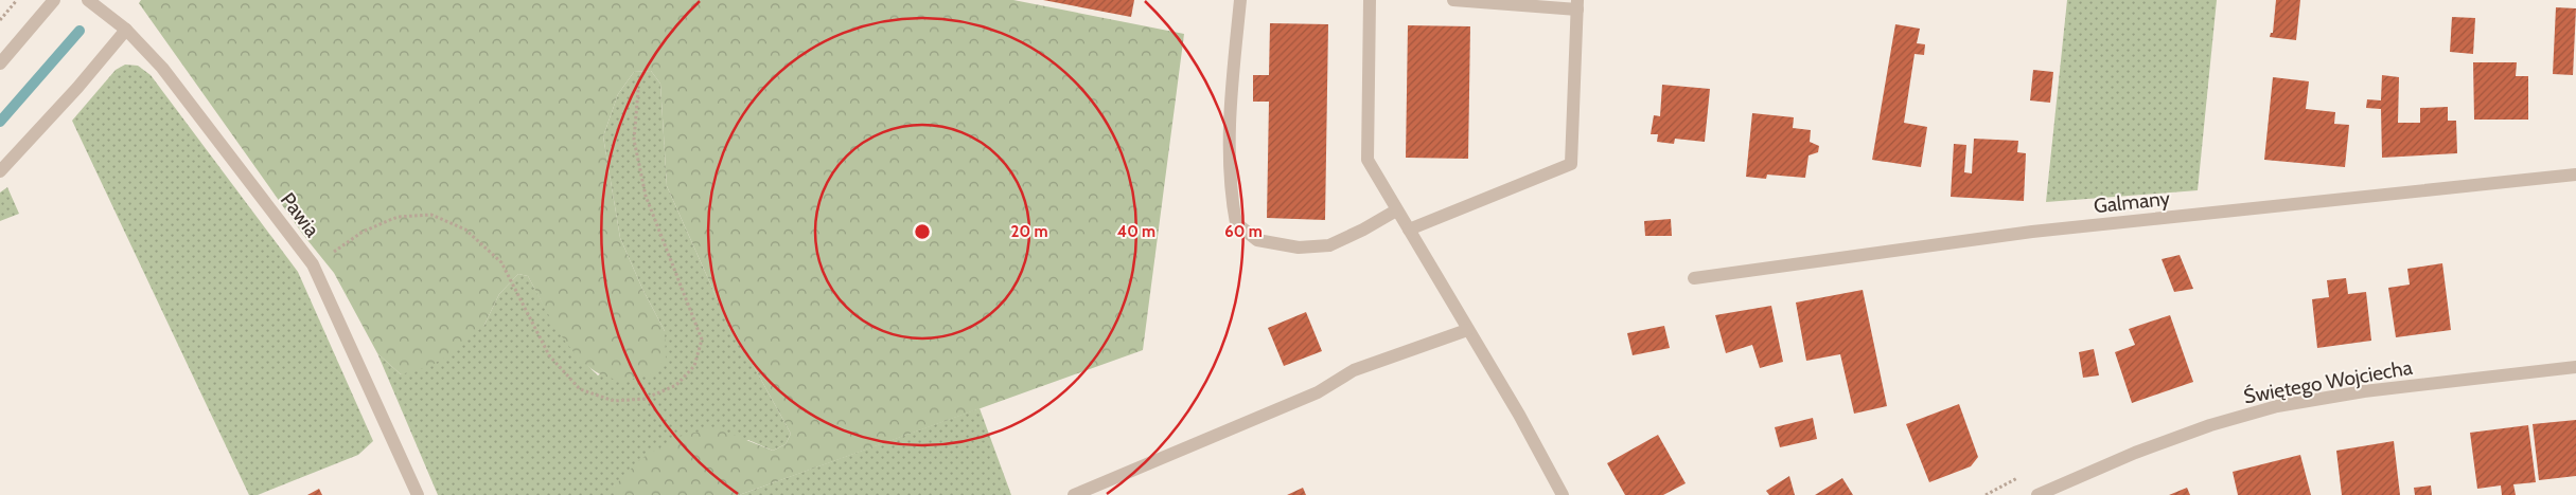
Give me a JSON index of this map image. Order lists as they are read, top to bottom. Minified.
{"streets":{"street":["Galmany","Pawia","Świętego Wojciecha"]},"rings":["20 m","40 m","60 m"]}
